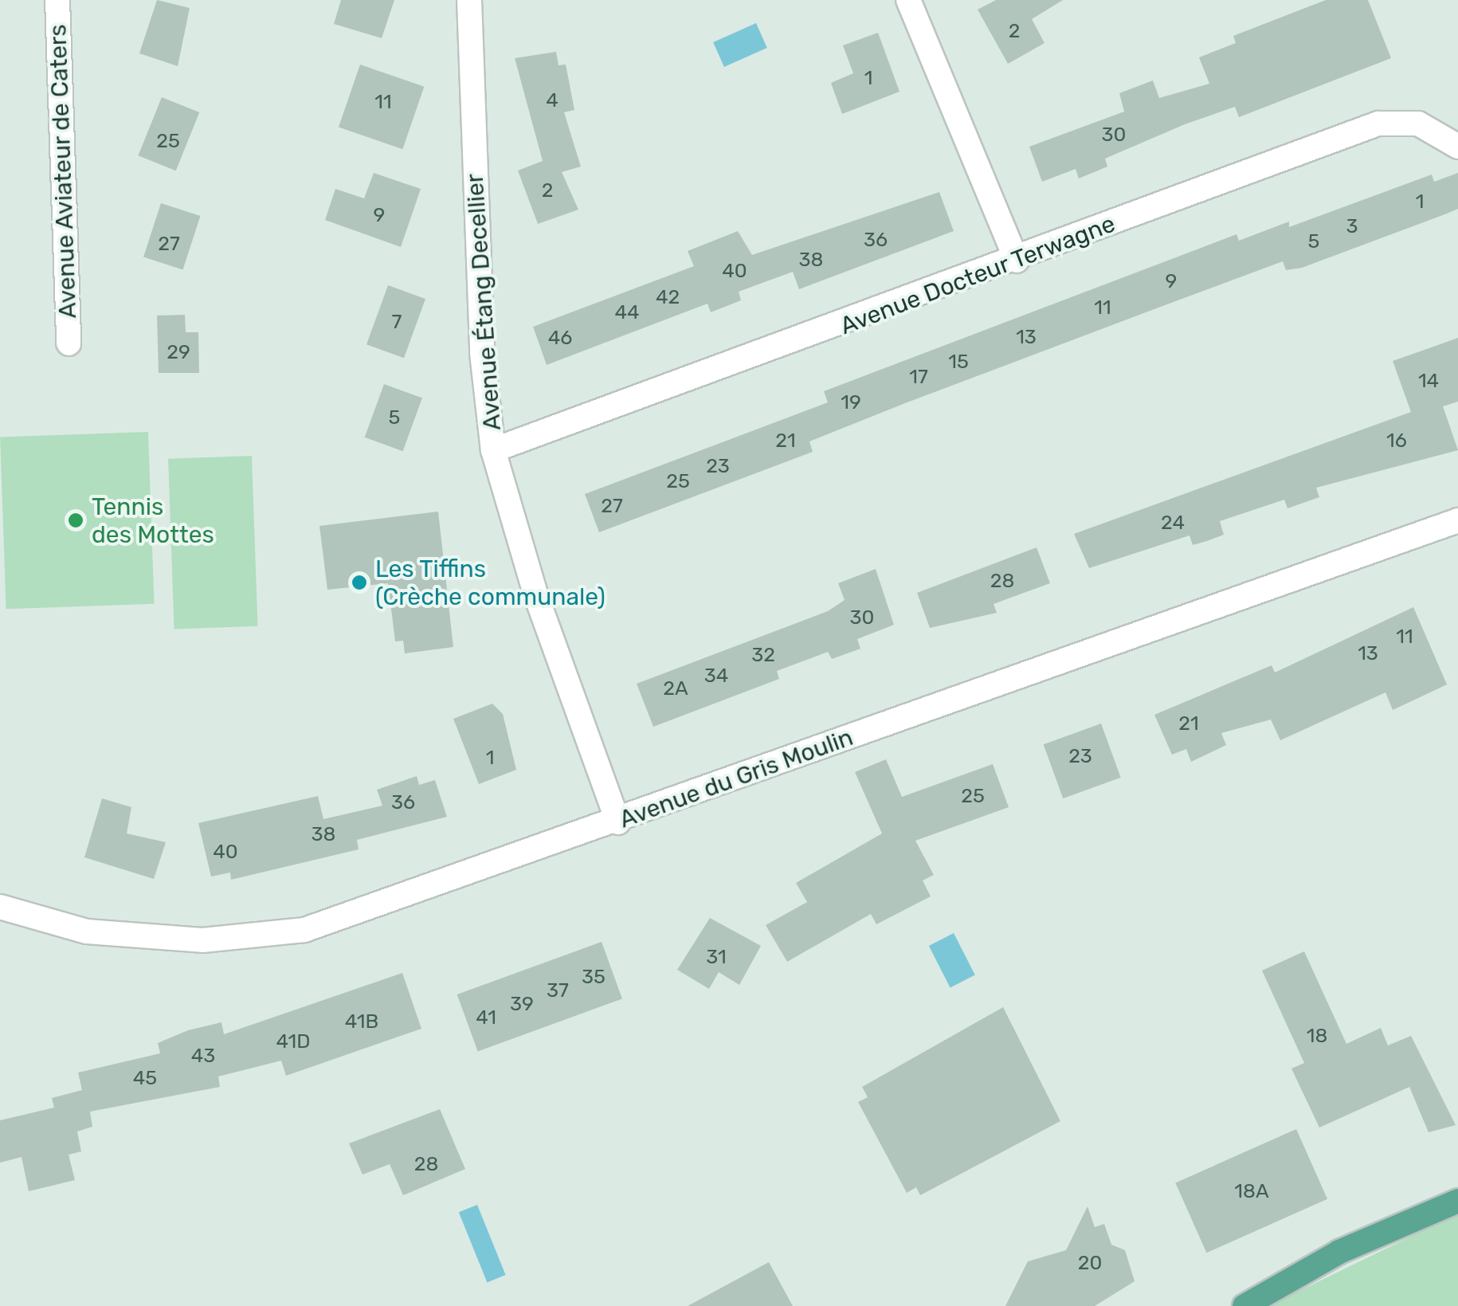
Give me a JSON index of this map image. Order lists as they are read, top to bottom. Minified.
{"streets":{"street":["Avenue Aviateur de Caters","Avenue Docteur Terwagne","Avenue Étang Decellier","Avenue du Gris Moulin"]},"crossings":[["Avenue Docteur Terwagne","Avenue Étang Decellier"],["Avenue Étang Decellier","Avenue du Gris Moulin"]],"places":["Tennis des Mottes","Les Tiffins (Crèche communale)"],"house_numbers":["2","1","4","11","30","25","2","1","9","3","36","5","27","38","40","9","42","11","44","7","13","46","29","15","17","14","19","5","21","16","23","25","27","24","28","30","11","13","32","34","2A","21","23","1","25","36","38","40","31","35","37","39","41","41B","18","41D","43","45","28","18A","20"]}
